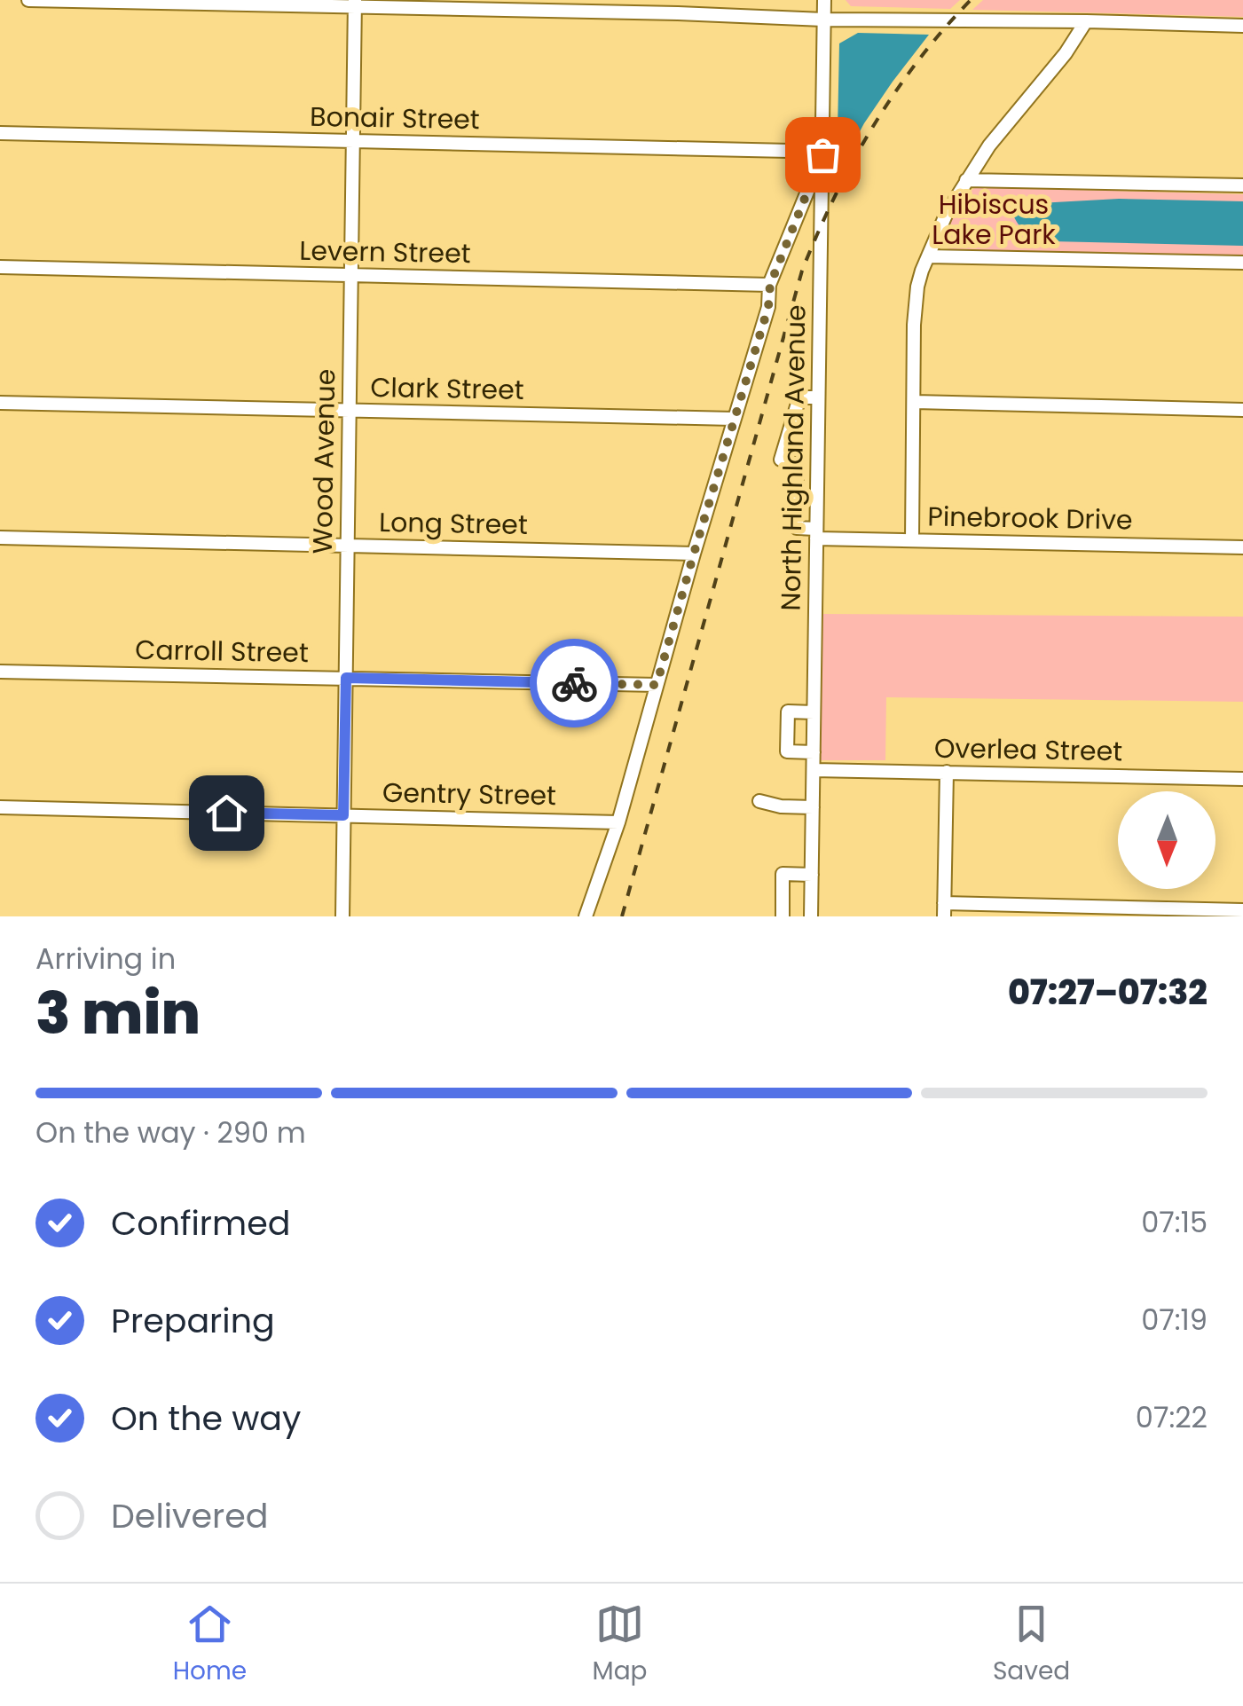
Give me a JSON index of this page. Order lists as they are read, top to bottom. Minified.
{"streets":{"street":["Bonair Street","Levern Street","Clark Street","North Highland Avenue","Wood Avenue","Pinebrook Drive","Long Street","Carroll Street","Overlea Street","Gentry Street"]},"crossings":[["Bonair Street","Wood Avenue"],["Levern Street","Wood Avenue"],["Clark Street","Wood Avenue"],["North Highland Avenue","Pinebrook Drive"],["North Highland Avenue","Overlea Street"],["Wood Avenue","Long Street"],["Wood Avenue","Carroll Street"],["Wood Avenue","Gentry Street"]],"parks":["Hibiscus Lake Park"],"north":"bottom","page":{"heading":["3 min","Arriving in","07:27–07:32"],"bar":"On the way · 290 m","list":[["Confirmed","07:15"],["Preparing","07:19"],["On the way","07:22"],"Delivered"],"tabs":["Home","Map","Saved"]}}
